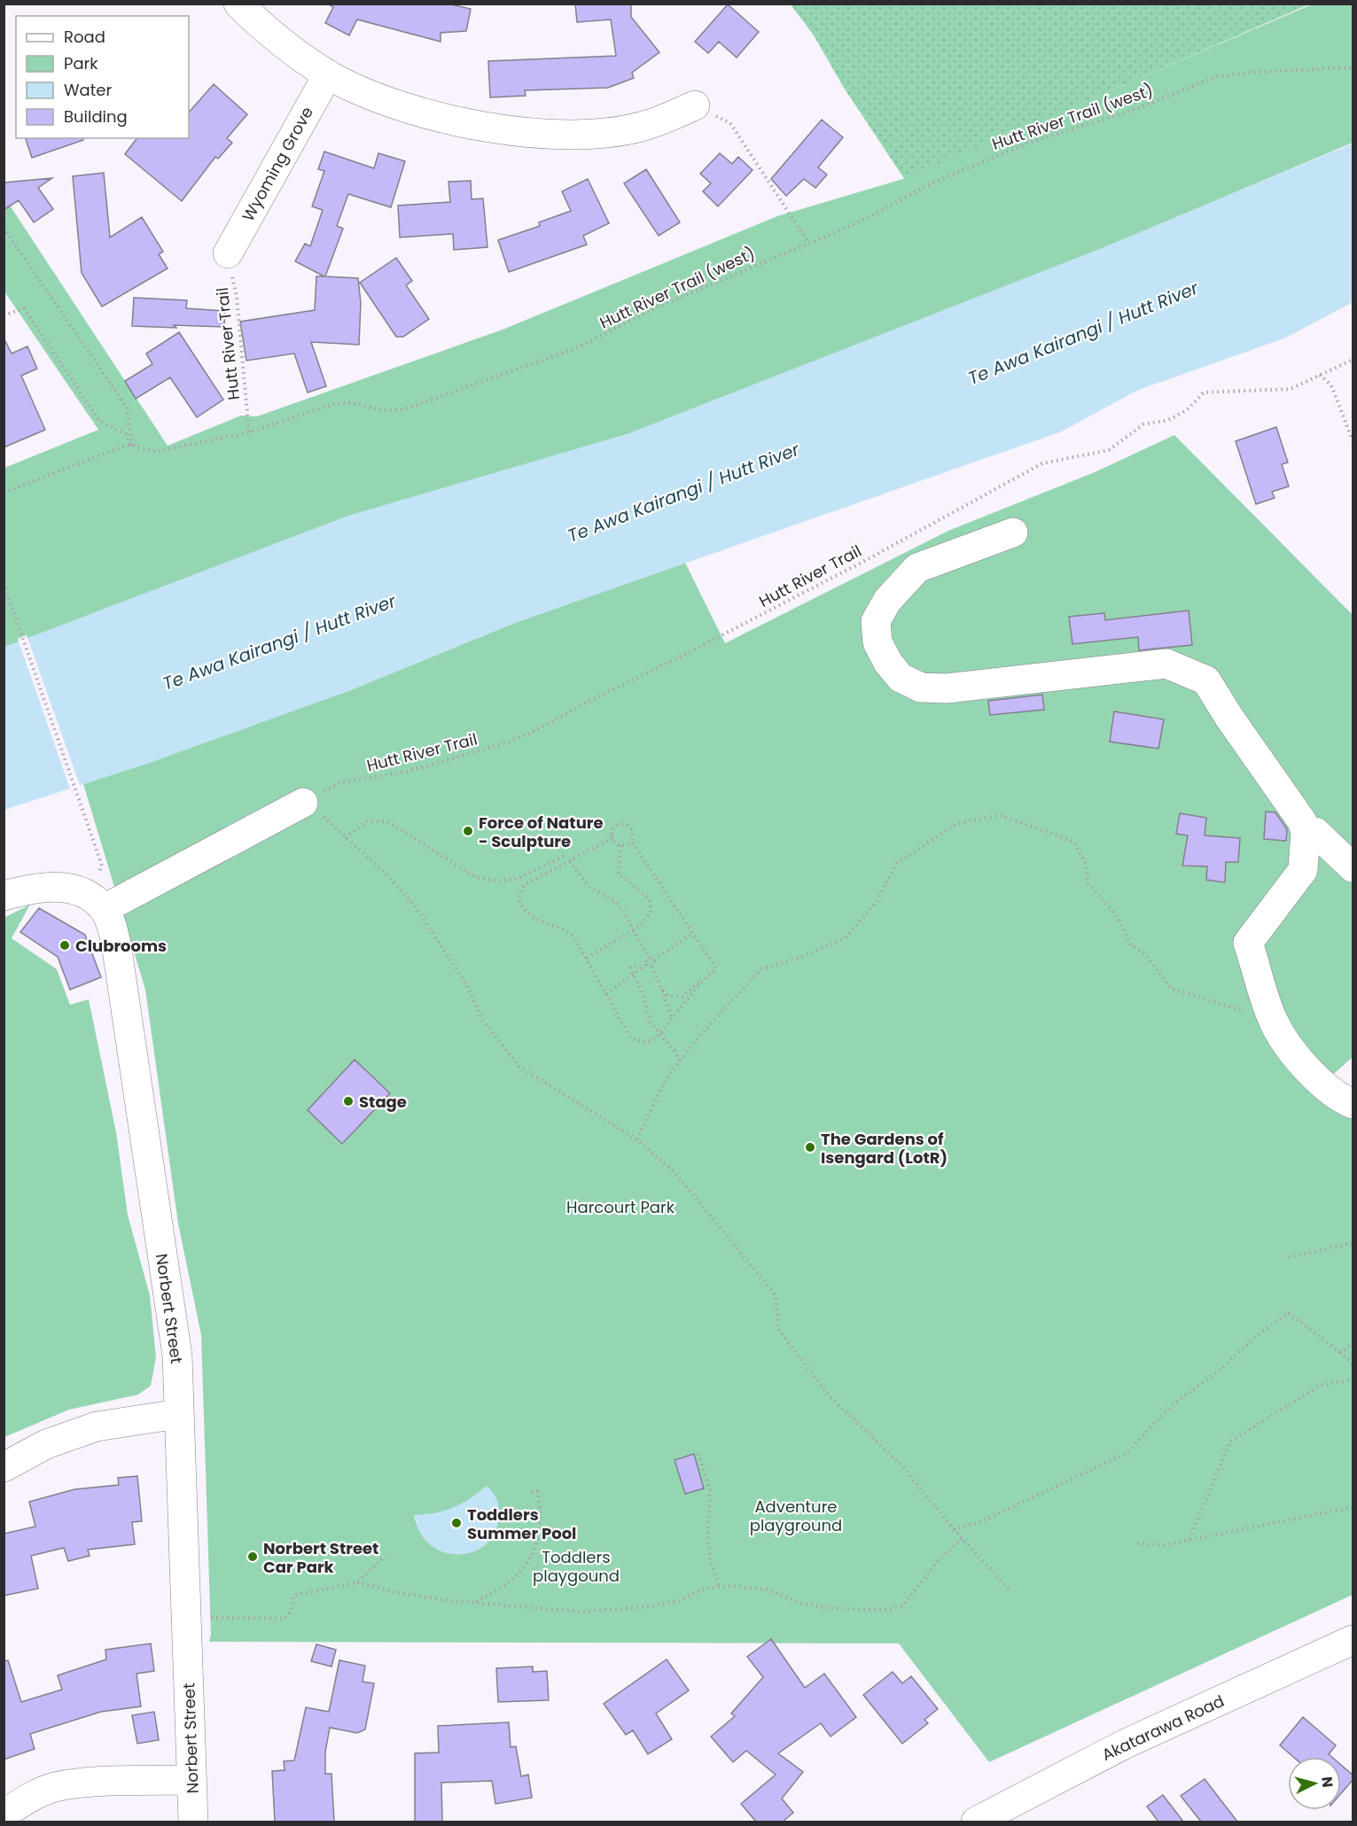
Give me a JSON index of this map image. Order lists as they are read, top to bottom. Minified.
{"streets":{"street":["Wyoming Grove","Norbert Street","Akatarawa Road"],"path":["Hutt River Trail (west)","Hutt River Trail"]},"crossings":[["Hutt River Trail (west)","Hutt River Trail"],["Wyoming Grove","Hutt River Trail"]],"water":["Te Awa Kairangi / Hutt River"],"parks":["Harcourt Park","Adventure playground","Toddlers playgound"],"places":["Force of Nature - Sculpture","Clubrooms","Stage","The Gardens of Isengard (LotR)","Toddlers Summer Pool","Norbert Street Car Park"],"legend":["Road","Park","Water","Building"],"north":"right"}
